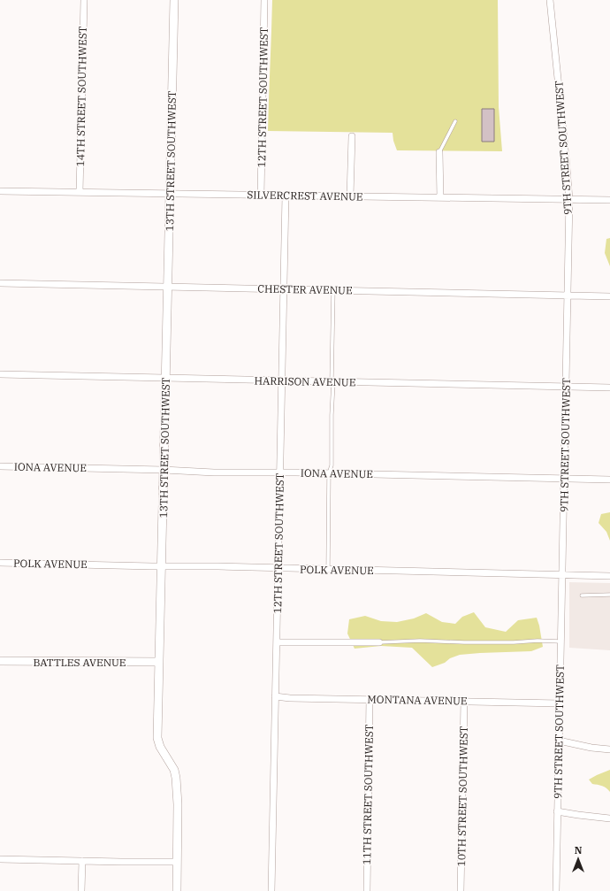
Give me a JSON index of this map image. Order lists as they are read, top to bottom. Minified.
{"streets":{"street":["14TH STREET SOUTHWEST","12TH STREET SOUTHWEST","9TH STREET SOUTHWEST","13TH STREET SOUTHWEST","SILVERCREST AVENUE","CHESTER AVENUE","HARRISON AVENUE","IONA AVENUE","POLK AVENUE","BATTLES AVENUE","MONTANA AVENUE","11TH STREET SOUTHWEST","10TH STREET SOUTHWEST"]},"crossings":[["14TH STREET SOUTHWEST","SILVERCREST AVENUE"],["12TH STREET SOUTHWEST","SILVERCREST AVENUE"],["12TH STREET SOUTHWEST","CHESTER AVENUE"],["12TH STREET SOUTHWEST","HARRISON AVENUE"],["12TH STREET SOUTHWEST","IONA AVENUE"],["12TH STREET SOUTHWEST","POLK AVENUE"],["12TH STREET SOUTHWEST","MONTANA AVENUE"],["9TH STREET SOUTHWEST","SILVERCREST AVENUE"],["9TH STREET SOUTHWEST","CHESTER AVENUE"],["9TH STREET SOUTHWEST","HARRISON AVENUE"],["9TH STREET SOUTHWEST","IONA AVENUE"],["9TH STREET SOUTHWEST","POLK AVENUE"],["9TH STREET SOUTHWEST","MONTANA AVENUE"],["13TH STREET SOUTHWEST","SILVERCREST AVENUE"],["13TH STREET SOUTHWEST","CHESTER AVENUE"],["13TH STREET SOUTHWEST","HARRISON AVENUE"],["13TH STREET SOUTHWEST","IONA AVENUE"],["13TH STREET SOUTHWEST","POLK AVENUE"],["13TH STREET SOUTHWEST","BATTLES AVENUE"],["MONTANA AVENUE","11TH STREET SOUTHWEST"],["MONTANA AVENUE","10TH STREET SOUTHWEST"]],"north":"top"}
